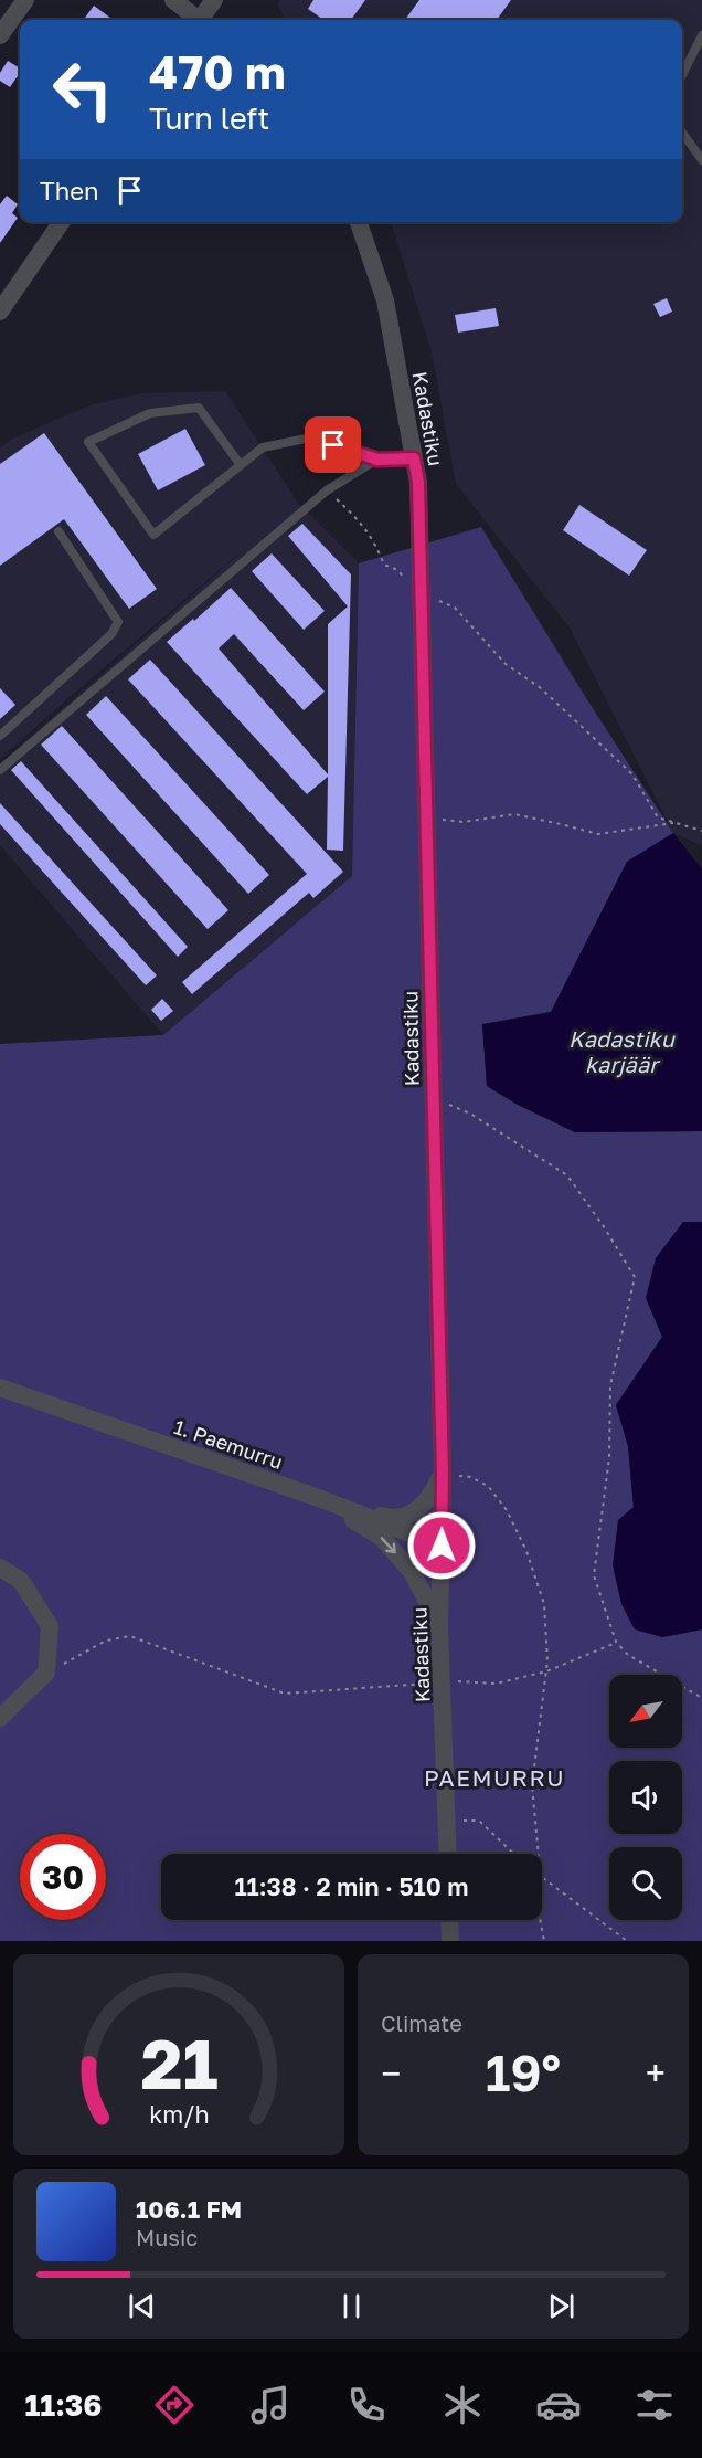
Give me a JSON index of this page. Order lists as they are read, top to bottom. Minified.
{"streets":{"street":["Kadastiku","1. Paemurru"]},"crossings":[["Kadastiku","1. Paemurru"]],"districts":["PAEMURRU"],"water":["Kadastiku karjäär"],"north":"bottom left","page":{"turn":["470 m","Turn left"],"then":"Then","limit":"30","trip":"11:38 · 2 min · 510 m","tile":"Climate","heat":["−","19°","+"],"song":["106.1 FM","Music"],"tabs":"11:36","gauge":["21","km/h"]}}
